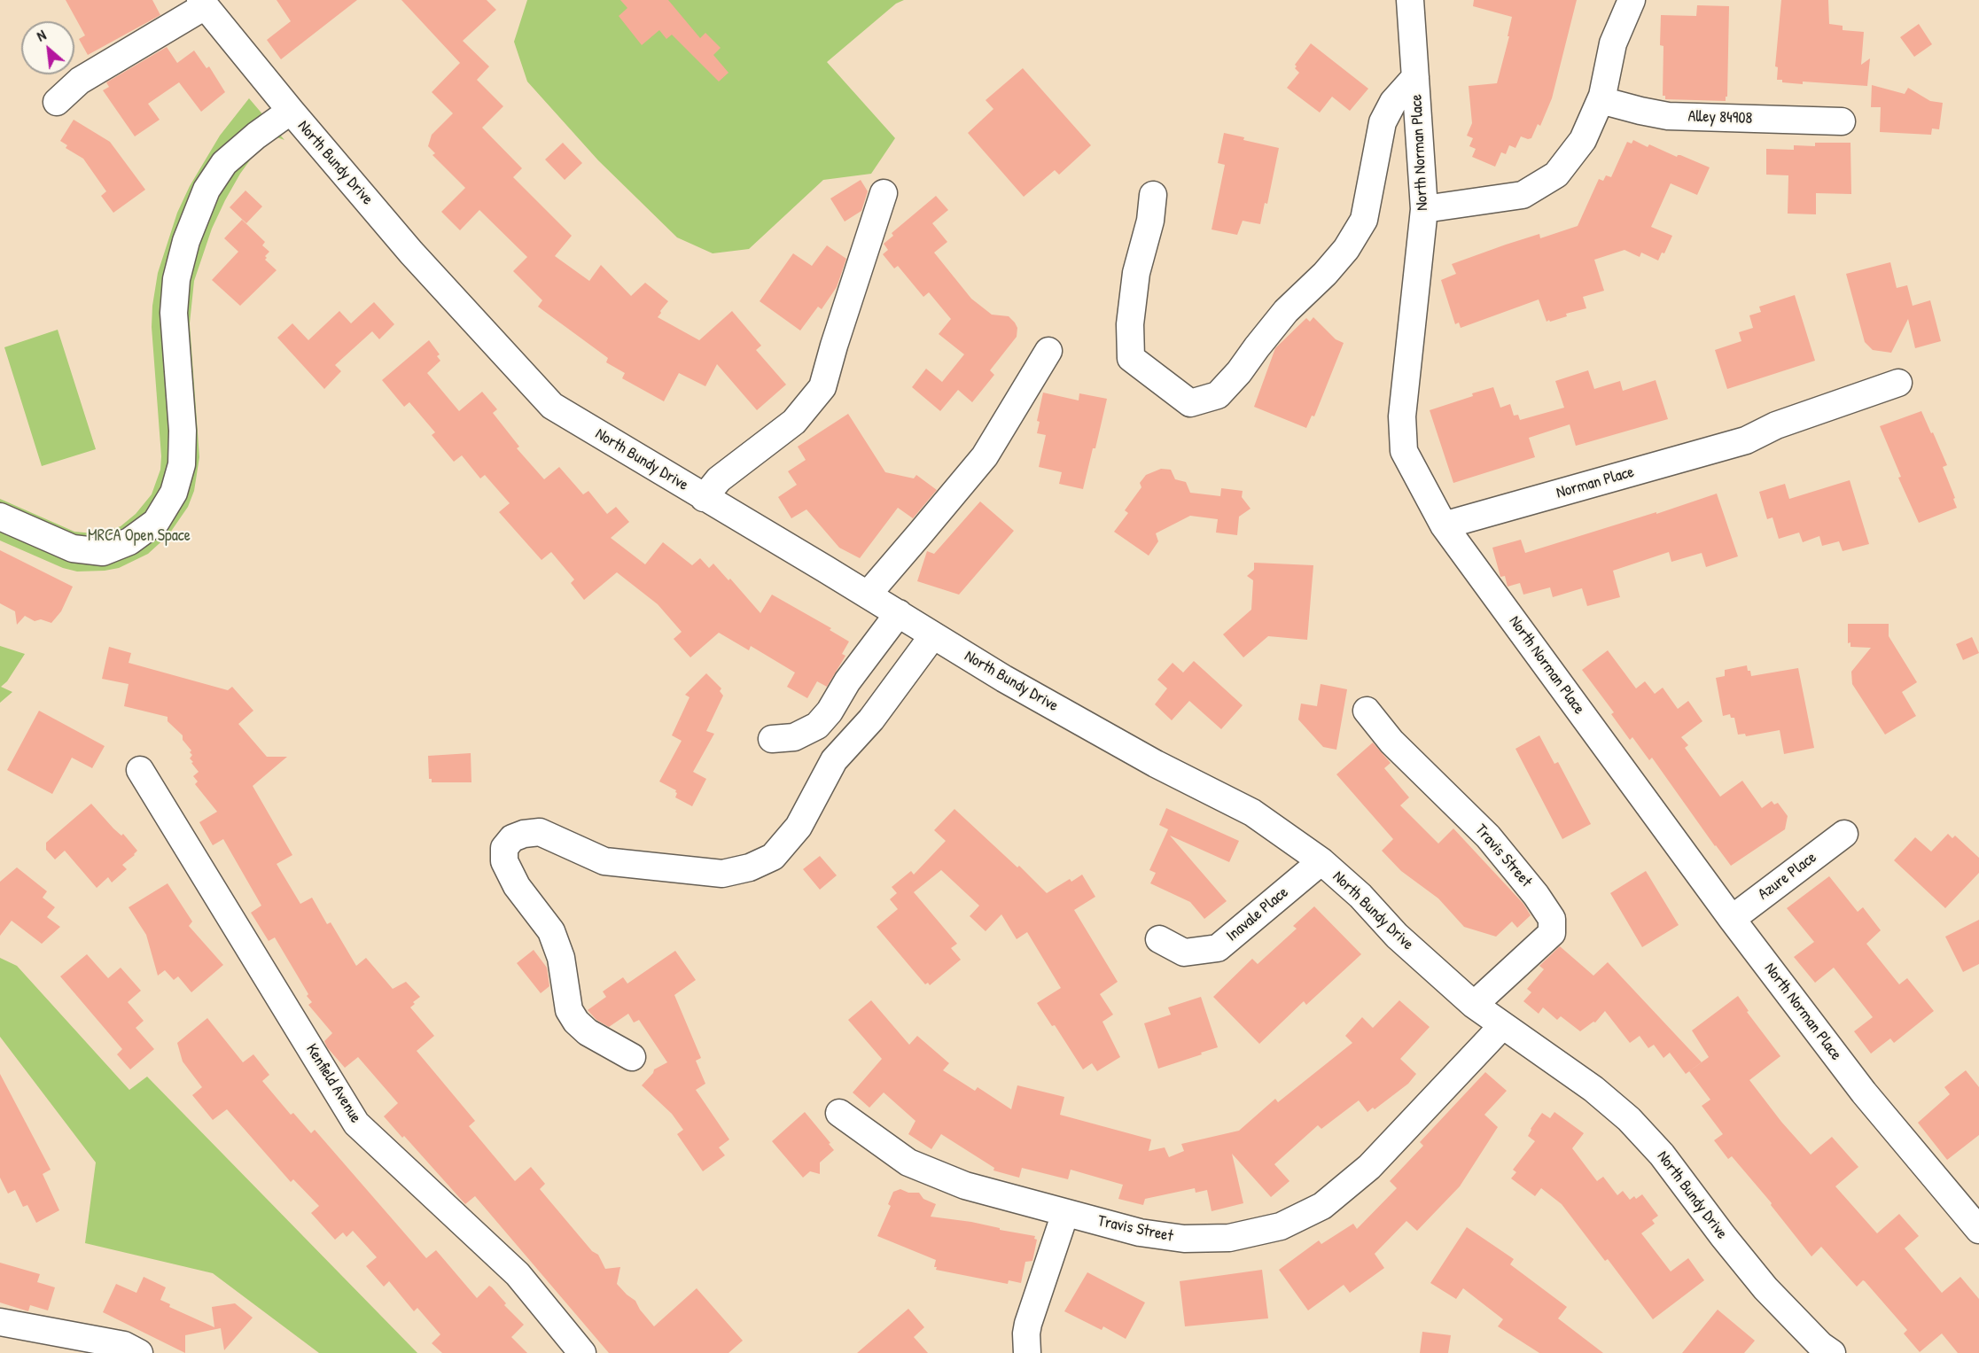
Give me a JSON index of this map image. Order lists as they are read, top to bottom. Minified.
{"streets":{"street":["Alley 84908","North Norman Place","North Bundy Drive","Norman Place","Travis Street","Azure Place","Inavale Place","Kenfield Avenue"]},"crossings":[["North Norman Place","Norman Place"],["North Norman Place","Azure Place"],["North Bundy Drive","Travis Street"],["North Bundy Drive","Inavale Place"]],"parks":["MRCA Open Space"],"north":"top left"}
